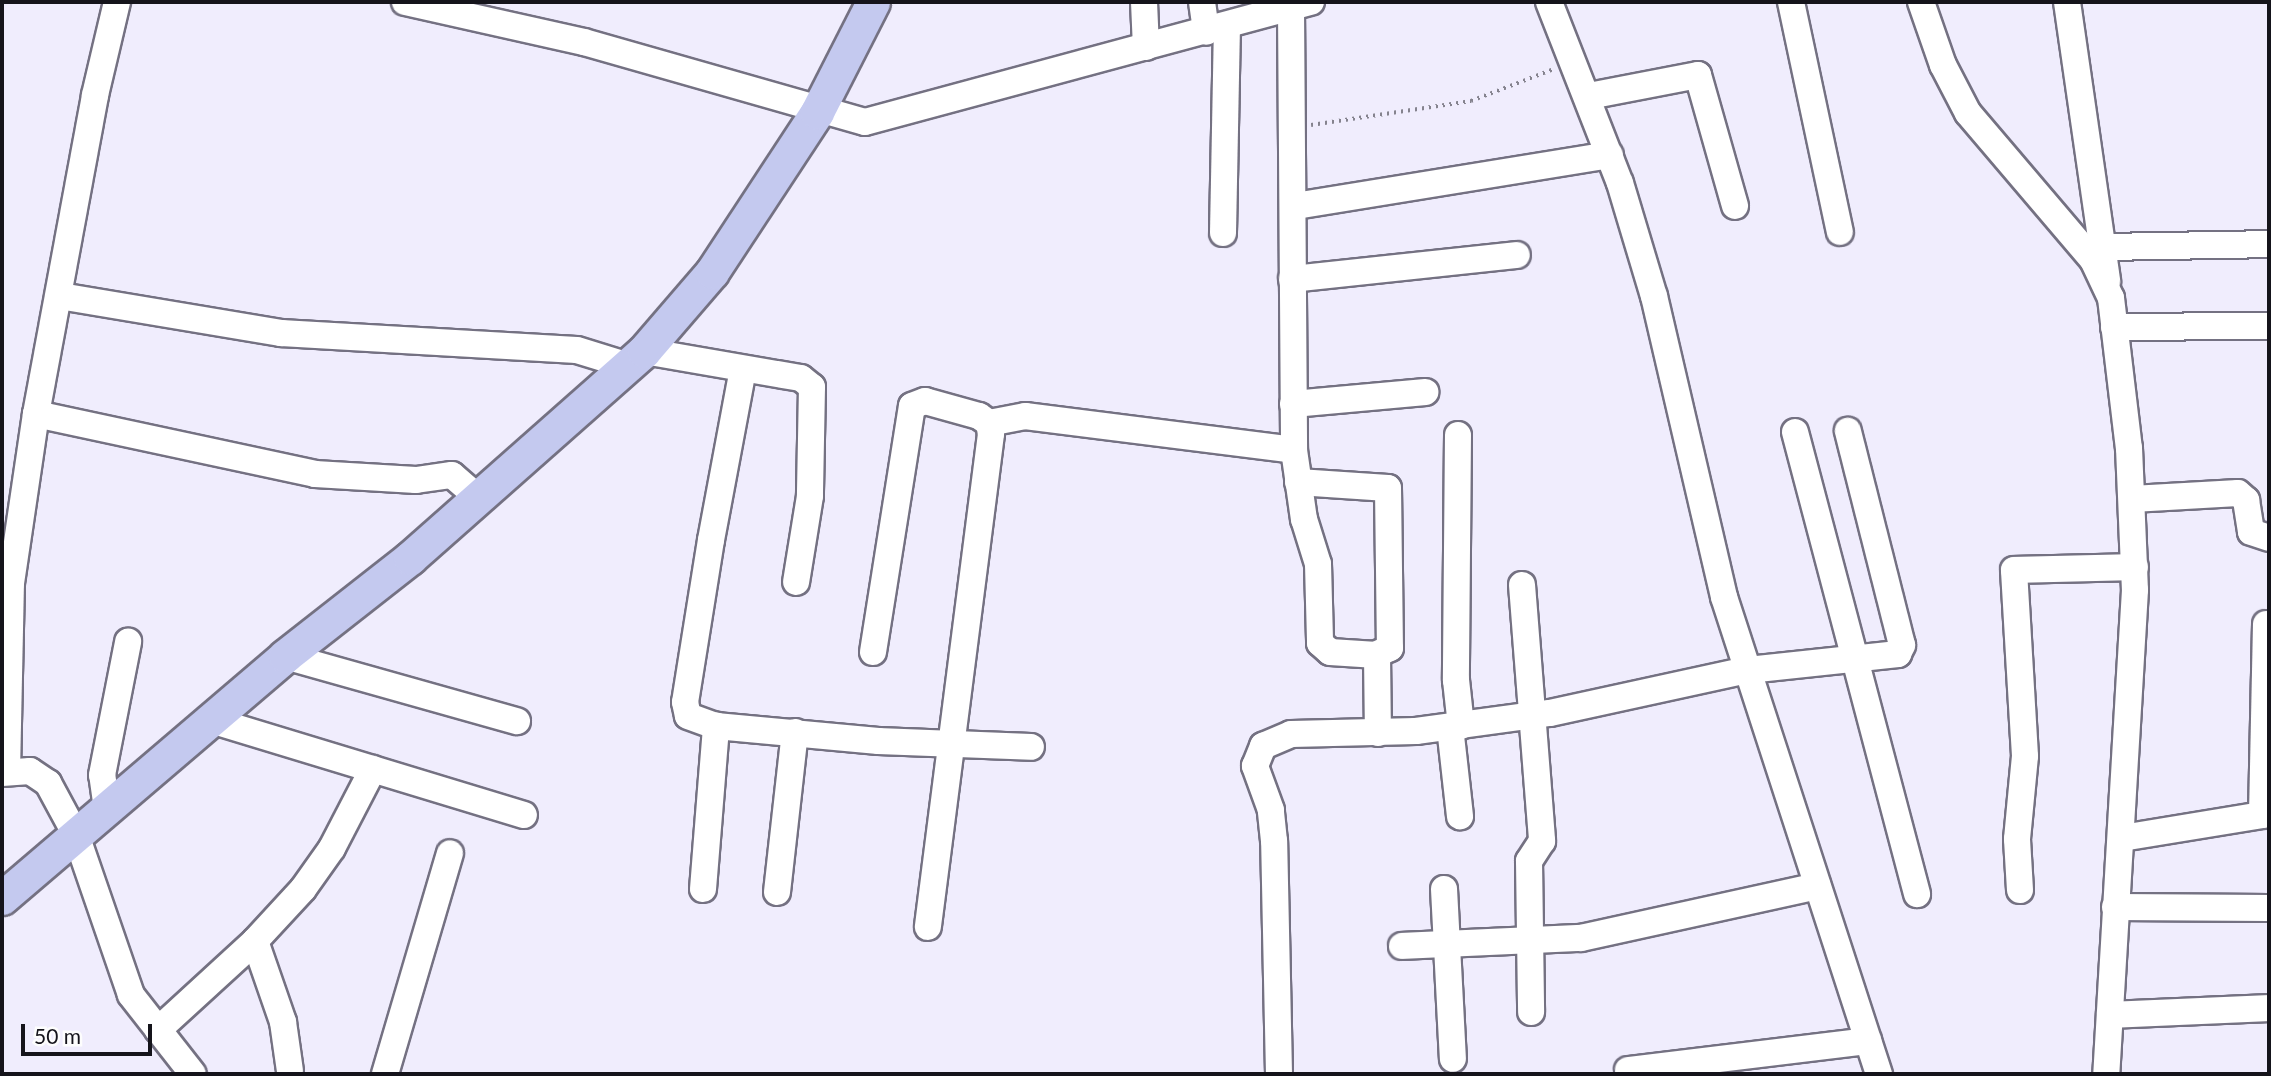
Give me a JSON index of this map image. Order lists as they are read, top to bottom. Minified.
{"scale_bar":"50 m"}
